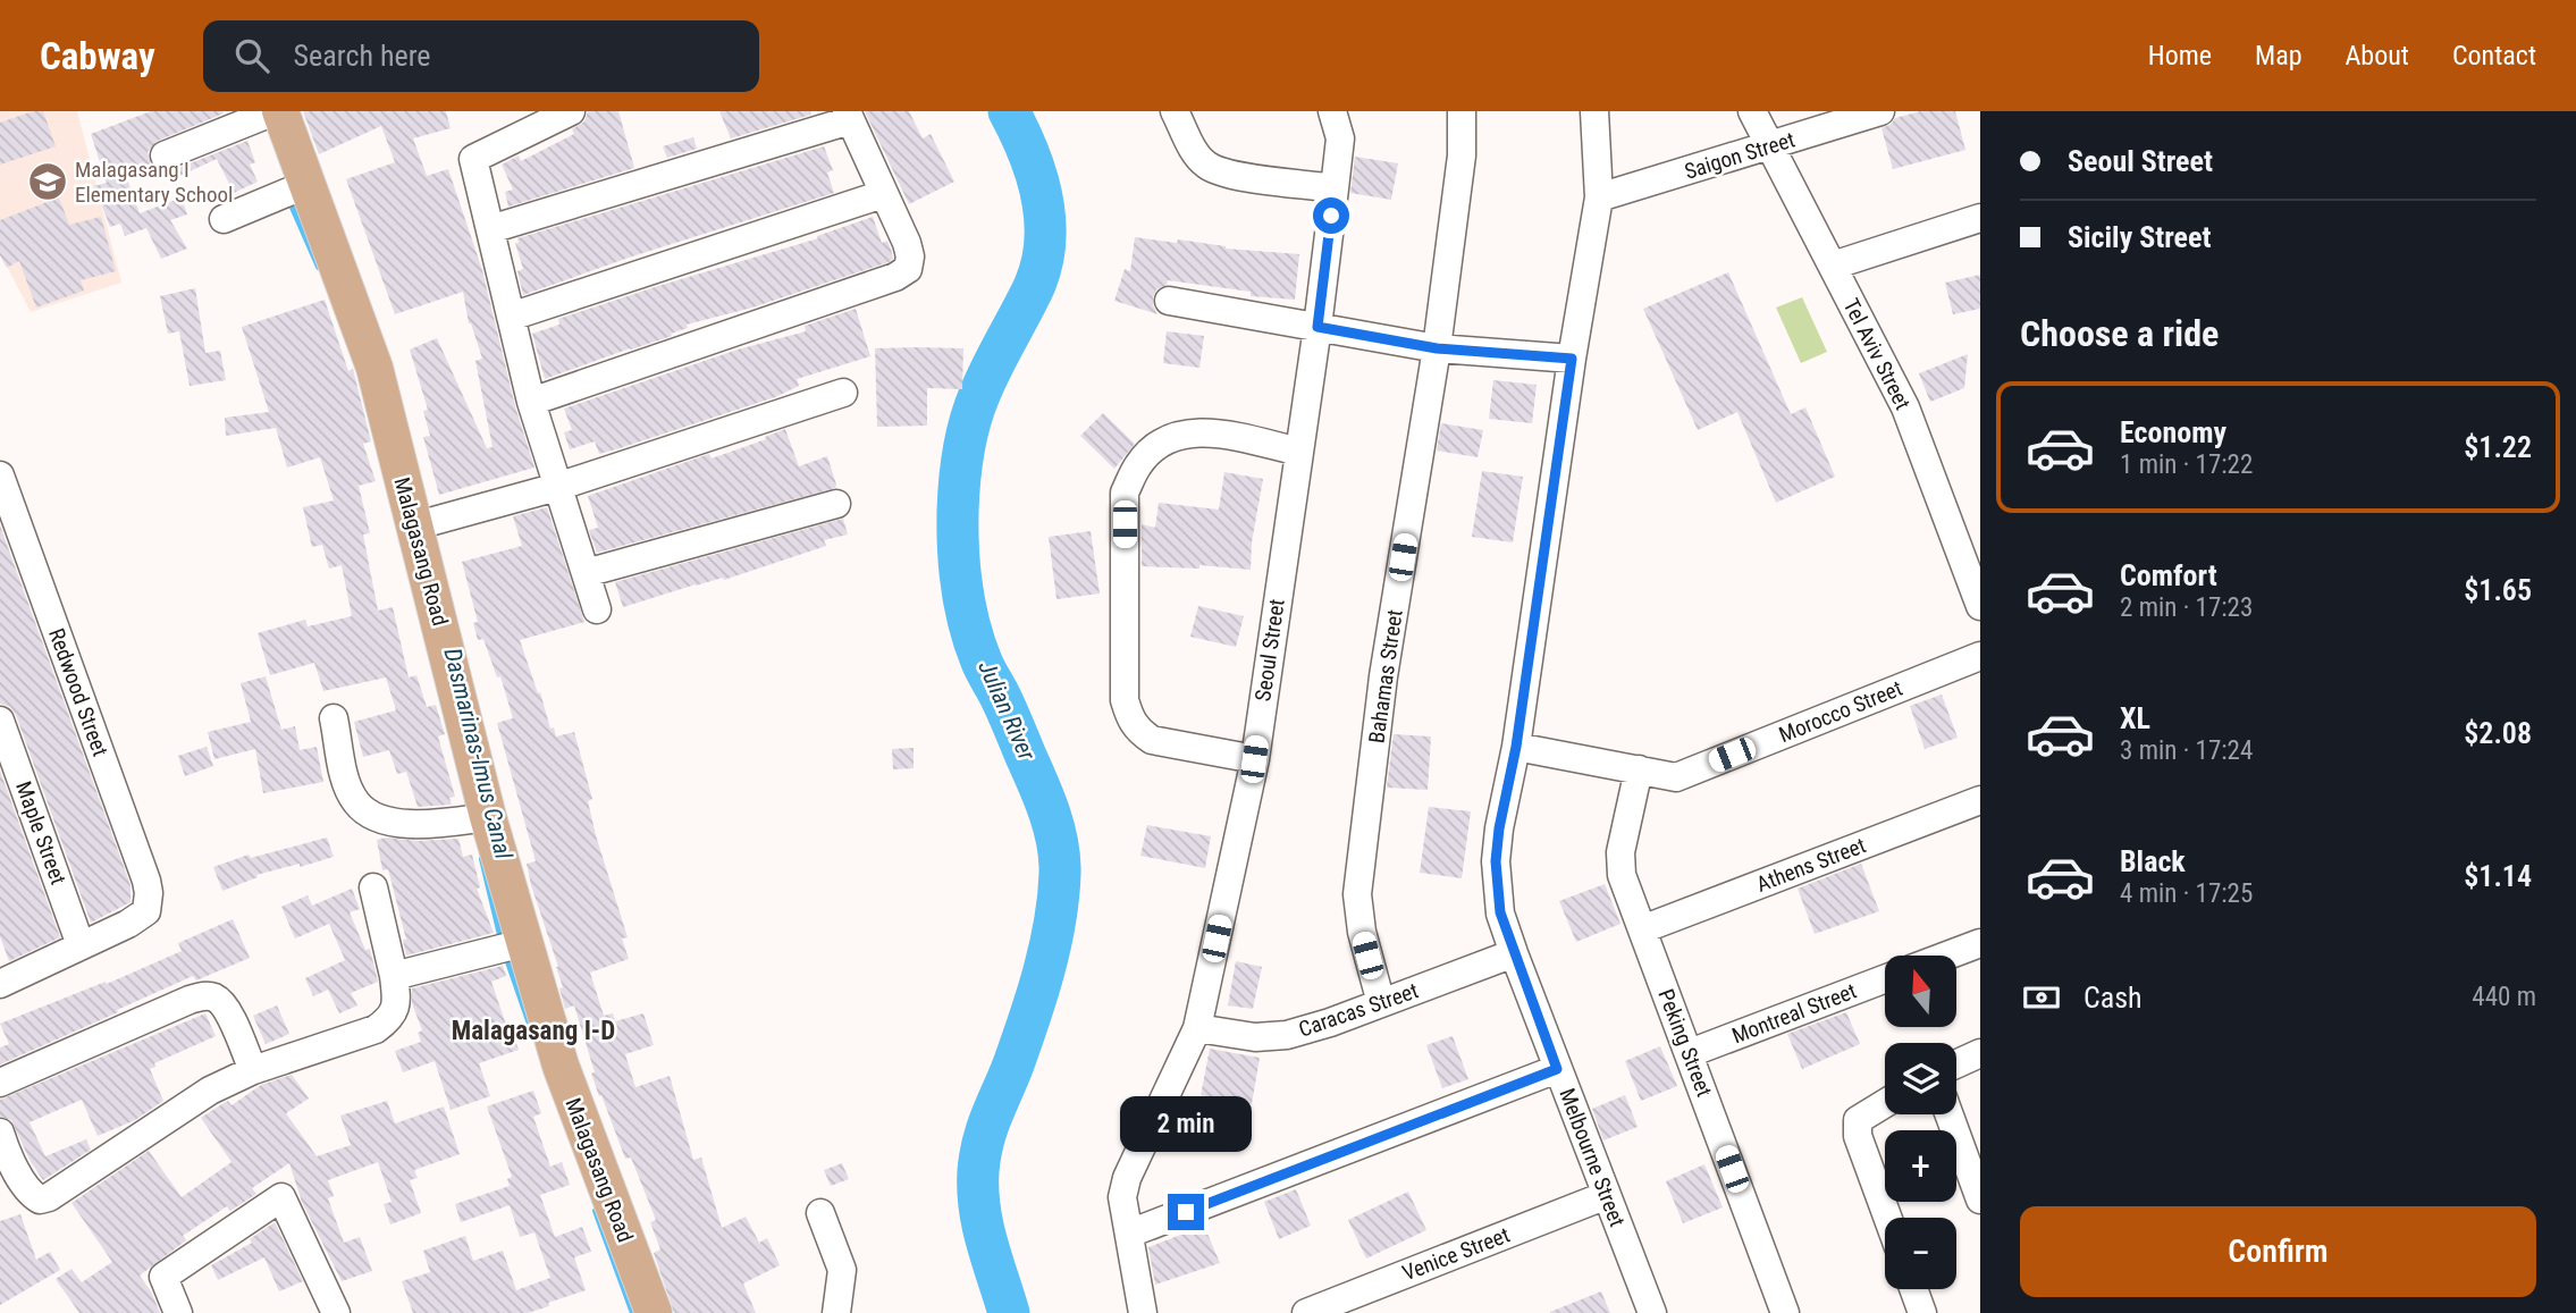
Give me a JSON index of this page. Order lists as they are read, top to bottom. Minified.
{"streets":{"main road":["Malagasang Road"],"street":["Saigon Street","Tel Aviv Street","Seoul Street","Bahamas Street","Redwood Street","Morocco Street","Maple Street","Athens Street","Caracas Street","Montreal Street","Peking Street","Melbourne Street","Venice Street"]},"crossings":[["Saigon Street","Tel Aviv Street"],["Saigon Street","Melbourne Street"],["Seoul Street","Caracas Street"],["Bahamas Street","Caracas Street"],["Redwood Street","Maple Street"],["Morocco Street","Peking Street"],["Morocco Street","Melbourne Street"],["Athens Street","Peking Street"],["Caracas Street","Melbourne Street"],["Montreal Street","Peking Street"],["Melbourne Street","Venice Street"]],"districts":["Malagasang I-D"],"water":["Julian River","Dasmarinas-Imus Canal"],"places":{"school or university":["Malagasang I Elementary School"]},"north":"top","page":{"header":"Cabway","search":"Search here","nav":["Home","Map","About","Contact"],"banner":["Seoul Street","Sicily Street"],"heading":"Choose a ride","list":[{"name":"Economy","note":"1 min · 17:22","value":"$1.22"},{"name":"Comfort","note":"2 min · 17:23","value":"$1.65"},{"name":"XL","note":"3 min · 17:24","value":"$2.08"},{"name":"Black","note":"4 min · 17:25","value":"$1.14"}],"pay":["Cash","440 m"],"map_buttons":["+","−"],"bubble":"2 min","buttons":"Confirm"}}
